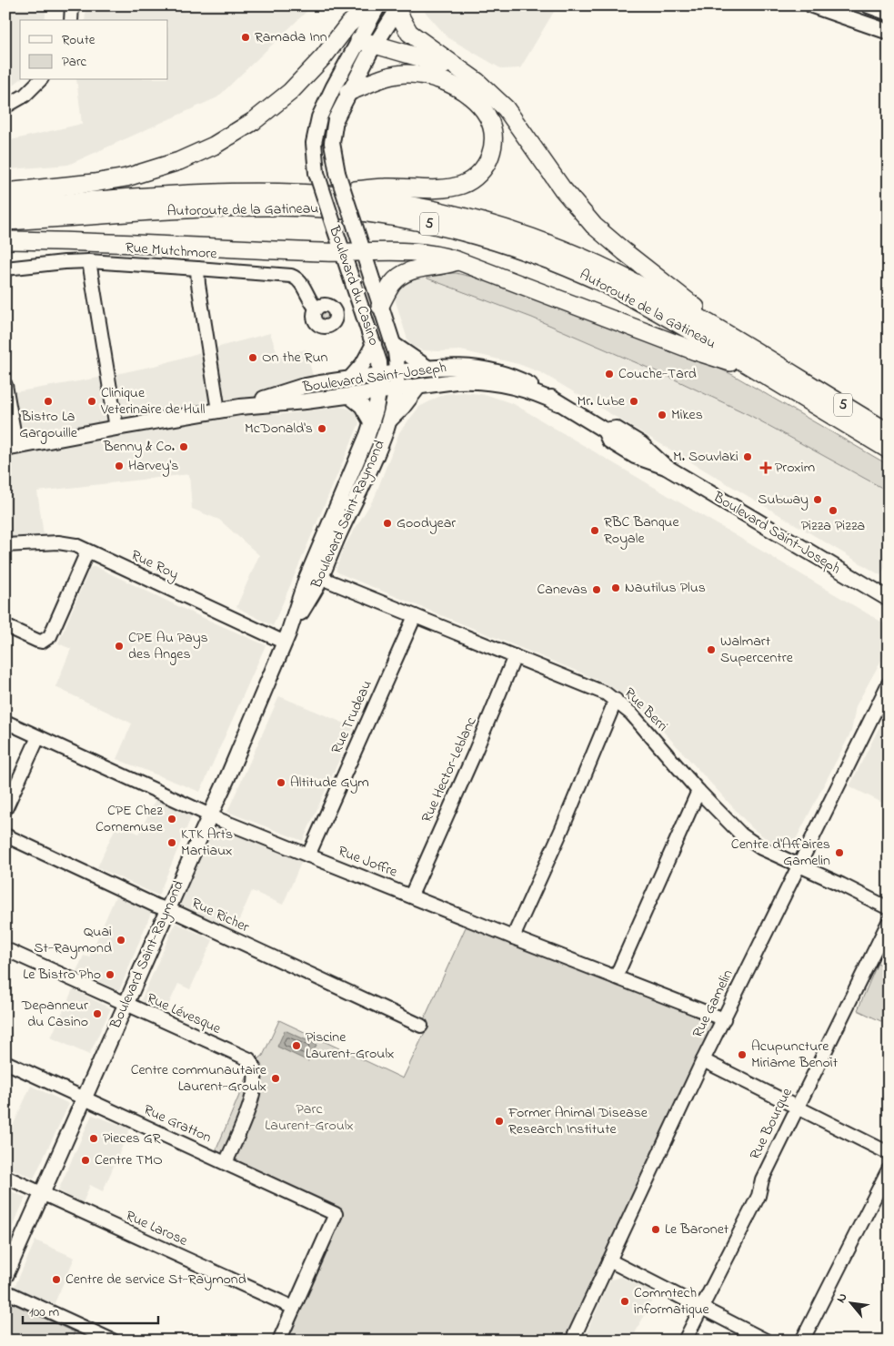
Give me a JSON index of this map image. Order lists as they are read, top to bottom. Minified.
{"streets":{"highway":["Autoroute de la Gatineau","5"],"main road":["Boulevard du Casino","Boulevard Saint-Joseph","Boulevard Saint-Raymond"],"street":["Rue Mutchmore","Rue Roy","Rue Berri","Rue Trudeau","Rue Hector-Leblanc","Rue Joffre","Rue Richer","Rue Gamelin","Rue Lévesque","Rue Gratton","Rue Bourque","Rue Larose"]},"crossings":[["Boulevard du Casino","Boulevard Saint-Joseph"],["Boulevard du Casino","Boulevard Saint-Raymond"],["Boulevard Saint-Joseph","Boulevard Saint-Raymond"],["Boulevard Saint-Raymond","Rue Roy"],["Boulevard Saint-Raymond","Rue Berri"],["Boulevard Saint-Raymond","Rue Joffre"],["Boulevard Saint-Raymond","Rue Richer"],["Boulevard Saint-Raymond","Rue Lévesque"],["Boulevard Saint-Raymond","Rue Gratton"],["Boulevard Saint-Raymond","Rue Larose"],["Rue Berri","Rue Trudeau"],["Rue Berri","Rue Hector-Leblanc"],["Rue Berri","Rue Gamelin"],["Rue Trudeau","Rue Joffre"],["Rue Hector-Leblanc","Rue Joffre"],["Rue Joffre","Rue Gamelin"],["Rue Lévesque","Rue Gratton"],["Rue Gratton","Rue Larose"]],"parks":["Parc Laurent-Groulx"],"places":{"other":["Ramada Inn","On the Run","Couche-Tard","Bistro La Gargouille","Clinique Veterinaire de Hull","Mr. Lube","Mikes","McDonald's","Benny & Co.","M. Souvlaki","Harvey's","Subway","Pizza Pizza","Goodyear","RBC Banque Royale","Nautilus Plus","Canevas","CPE Au Pays des Anges","Walmart Supercentre","Altitude Gym","CPE Chez Cornemuse","KTK Arts Martiaux","Centre d'Affaires Gamelin","Quai St-Raymond","Le Bistro Pho","Depanneur du Casino","Piscine Laurent-Groulx","Acupuncture Miriame Benoit","Centre communautaire Laurent-Groulx","Former Animal Disease Research Institute","Pieces GR","Centre TMO","Le Baronet","Centre de service St-Raymond","Commtech informatique"],"health":["Proxim"]},"legend":["Route","Parc"],"scale_bar":"100 m","north":"top left"}
